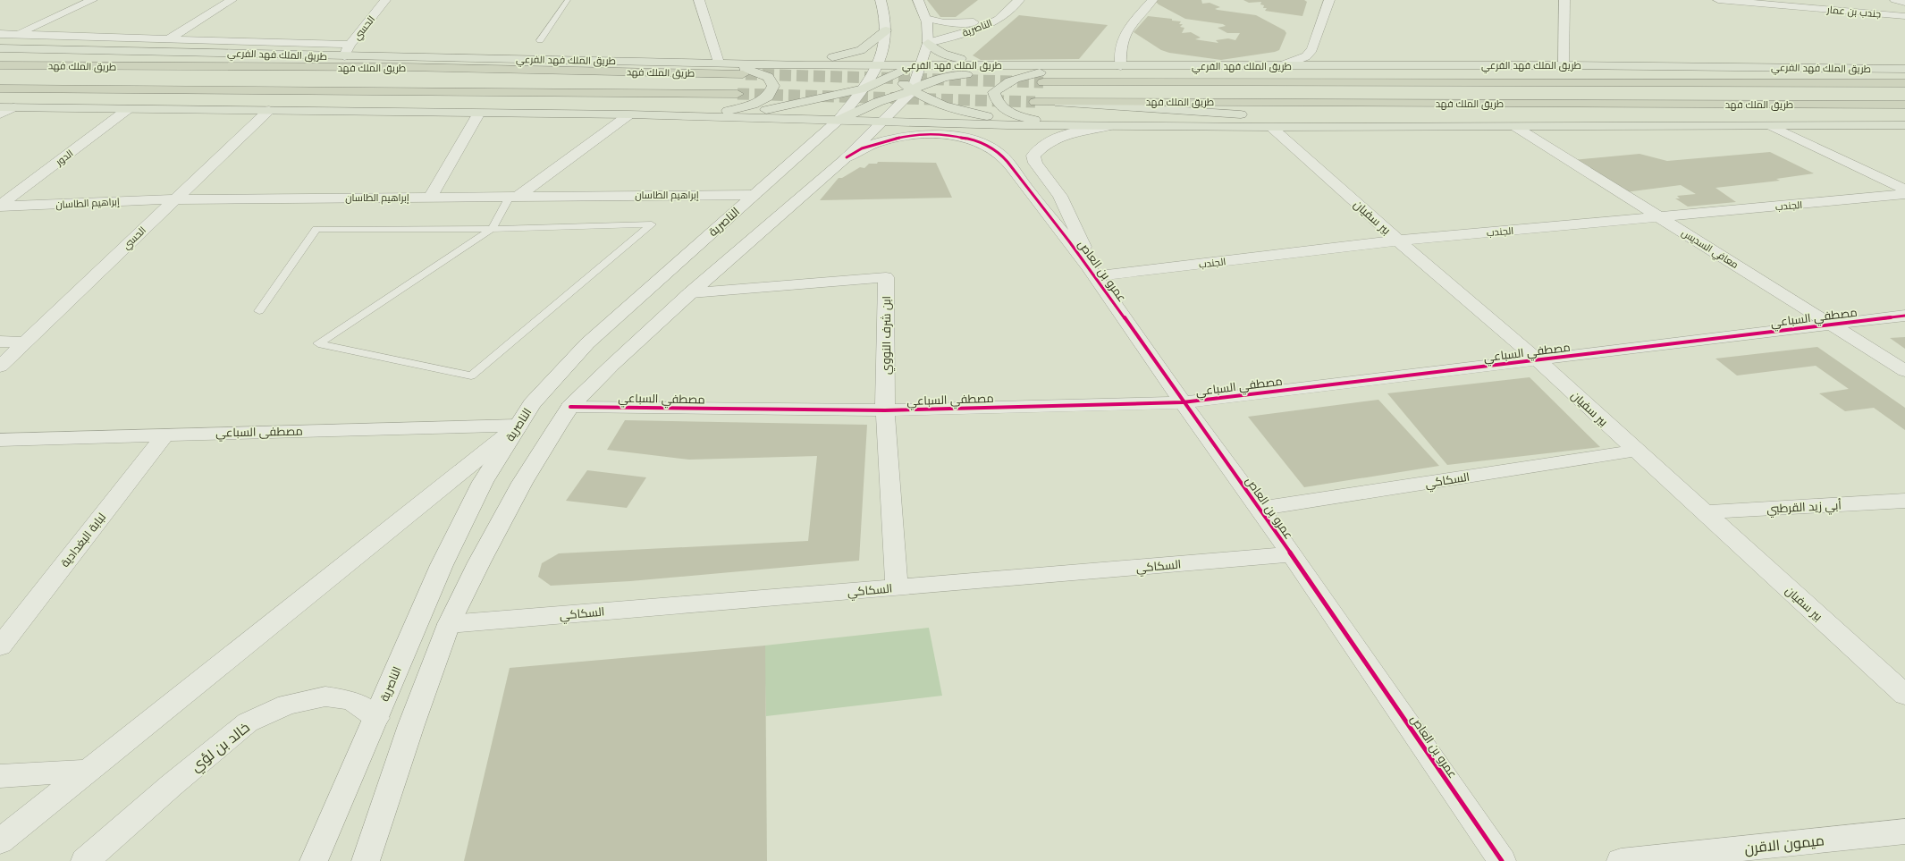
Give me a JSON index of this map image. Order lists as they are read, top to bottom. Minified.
{"streets":{"highway":["طريق الملك فهد"],"main road":["طريق الملك فهد الفرعي"],"street":["جندب بن عمار","الحسي","الناصرية","الدور","إبراهيم الطاسان","الجندب","بير سفيان","معافي السديس","عمرو بن العاص","مصطفي السباعي","ابن شرف النووي","مصطفى السباعي","السكاكي","أبي زيد القرطبي","لبابة البغدادية","خالد بن لؤي","ميمون الاقرن"]},"crossings":[["الحسي","طريق الملك فهد الفرعي"],["الحسي","إبراهيم الطاسان"],["الناصرية","إبراهيم الطاسان"],["الناصرية","مصطفى السباعي"],["الناصرية","خالد بن لؤي"],["الدور","إبراهيم الطاسان"],["الجندب","بير سفيان"],["الجندب","معافي السديس"],["الجندب","عمرو بن العاص"],["بير سفيان","مصطفي السباعي"],["بير سفيان","السكاكي"],["بير سفيان","أبي زيد القرطبي"],["معافي السديس","مصطفي السباعي"],["عمرو بن العاص","مصطفي السباعي"],["عمرو بن العاص","السكاكي"],["مصطفي السباعي","ابن شرف النووي"],["ابن شرف النووي","السكاكي"],["مصطفى السباعي","لبابة البغدادية"]]}
